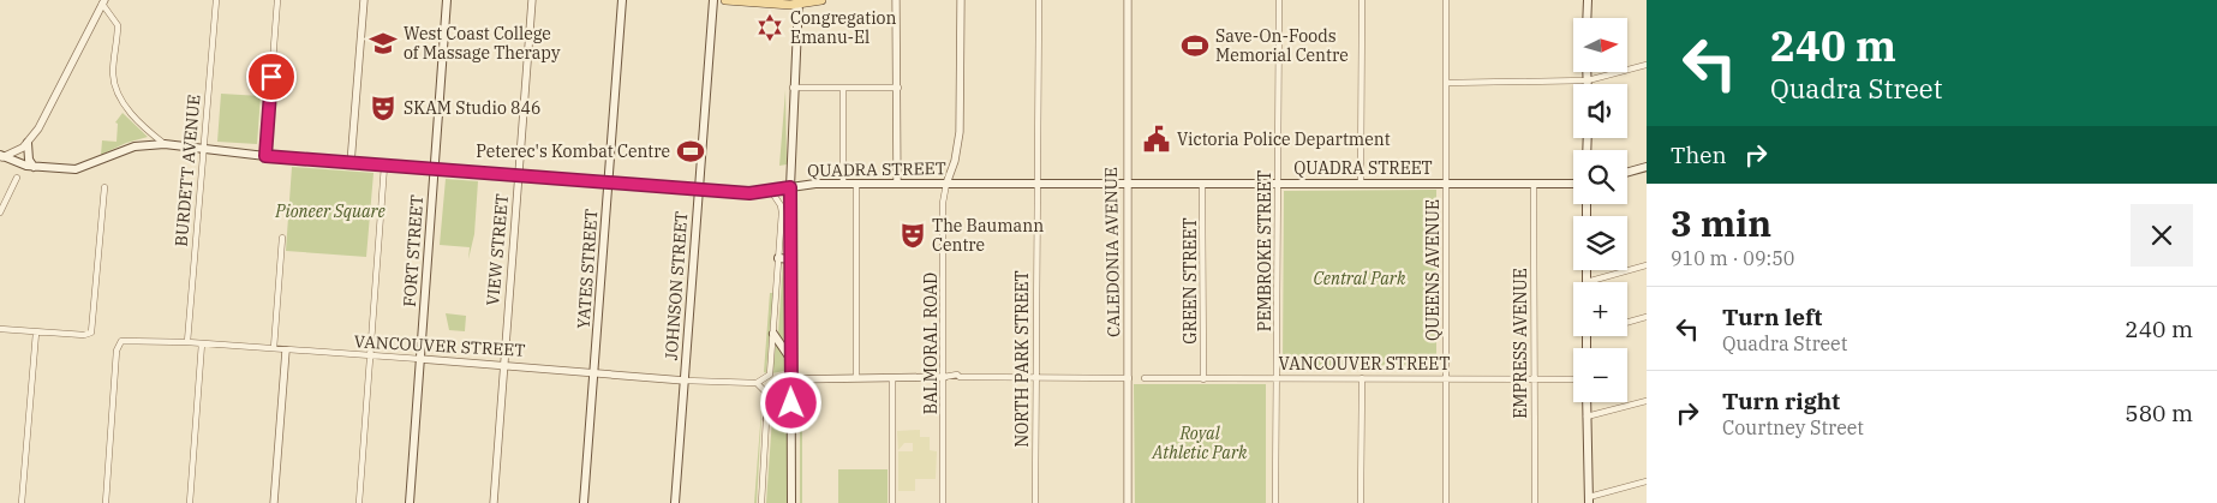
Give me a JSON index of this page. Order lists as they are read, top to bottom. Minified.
{"streets":{"main road":["QUADRA STREET","FORT STREET","YATES STREET","JOHNSON STREET"],"street":["BURDETT AVENUE","VIEW STREET","PEMBROKE STREET","CALEDONIA AVENUE","QUEENS AVENUE","GREEN STREET","BALMORAL ROAD","EMPRESS AVENUE","VANCOUVER STREET","NORTH PARK STREET"]},"crossings":[["QUADRA STREET","BURDETT AVENUE"],["QUADRA STREET","VIEW STREET"],["QUADRA STREET","FORT STREET"],["QUADRA STREET","PEMBROKE STREET"],["QUADRA STREET","CALEDONIA AVENUE"],["QUADRA STREET","YATES STREET"],["QUADRA STREET","QUEENS AVENUE"],["QUADRA STREET","GREEN STREET"],["QUADRA STREET","JOHNSON STREET"],["QUADRA STREET","BALMORAL ROAD"],["QUADRA STREET","EMPRESS AVENUE"],["QUADRA STREET","NORTH PARK STREET"],["BURDETT AVENUE","VANCOUVER STREET"],["VIEW STREET","VANCOUVER STREET"],["FORT STREET","VANCOUVER STREET"],["PEMBROKE STREET","VANCOUVER STREET"],["YATES STREET","VANCOUVER STREET"],["QUEENS AVENUE","VANCOUVER STREET"],["GREEN STREET","VANCOUVER STREET"],["JOHNSON STREET","VANCOUVER STREET"],["EMPRESS AVENUE","VANCOUVER STREET"]],"parks":["Pioneer Square","Central Park","Royal Athletic Park"],"places":{"synagogue":["Congregation Emanu-El"],"school or university":["West Coast College of Massage Therapy"],"sports":["Save-On-Foods Memorial Centre","Peterec's Kombat Centre"],"theatre":["SKAM Studio 846","The Baumann Centre"],"public building":["Victoria Police Department"]},"north":"right","page":{"turn":["240 m","Quadra Street"],"map_buttons":["+","−"],"then":"Then","heading":["3 min","910 m · 09:50"],"list":[{"name":"Turn left","note":"Quadra Street","value":"240 m"},{"name":"Turn right","note":"Courtney Street","value":"580 m"}]}}
